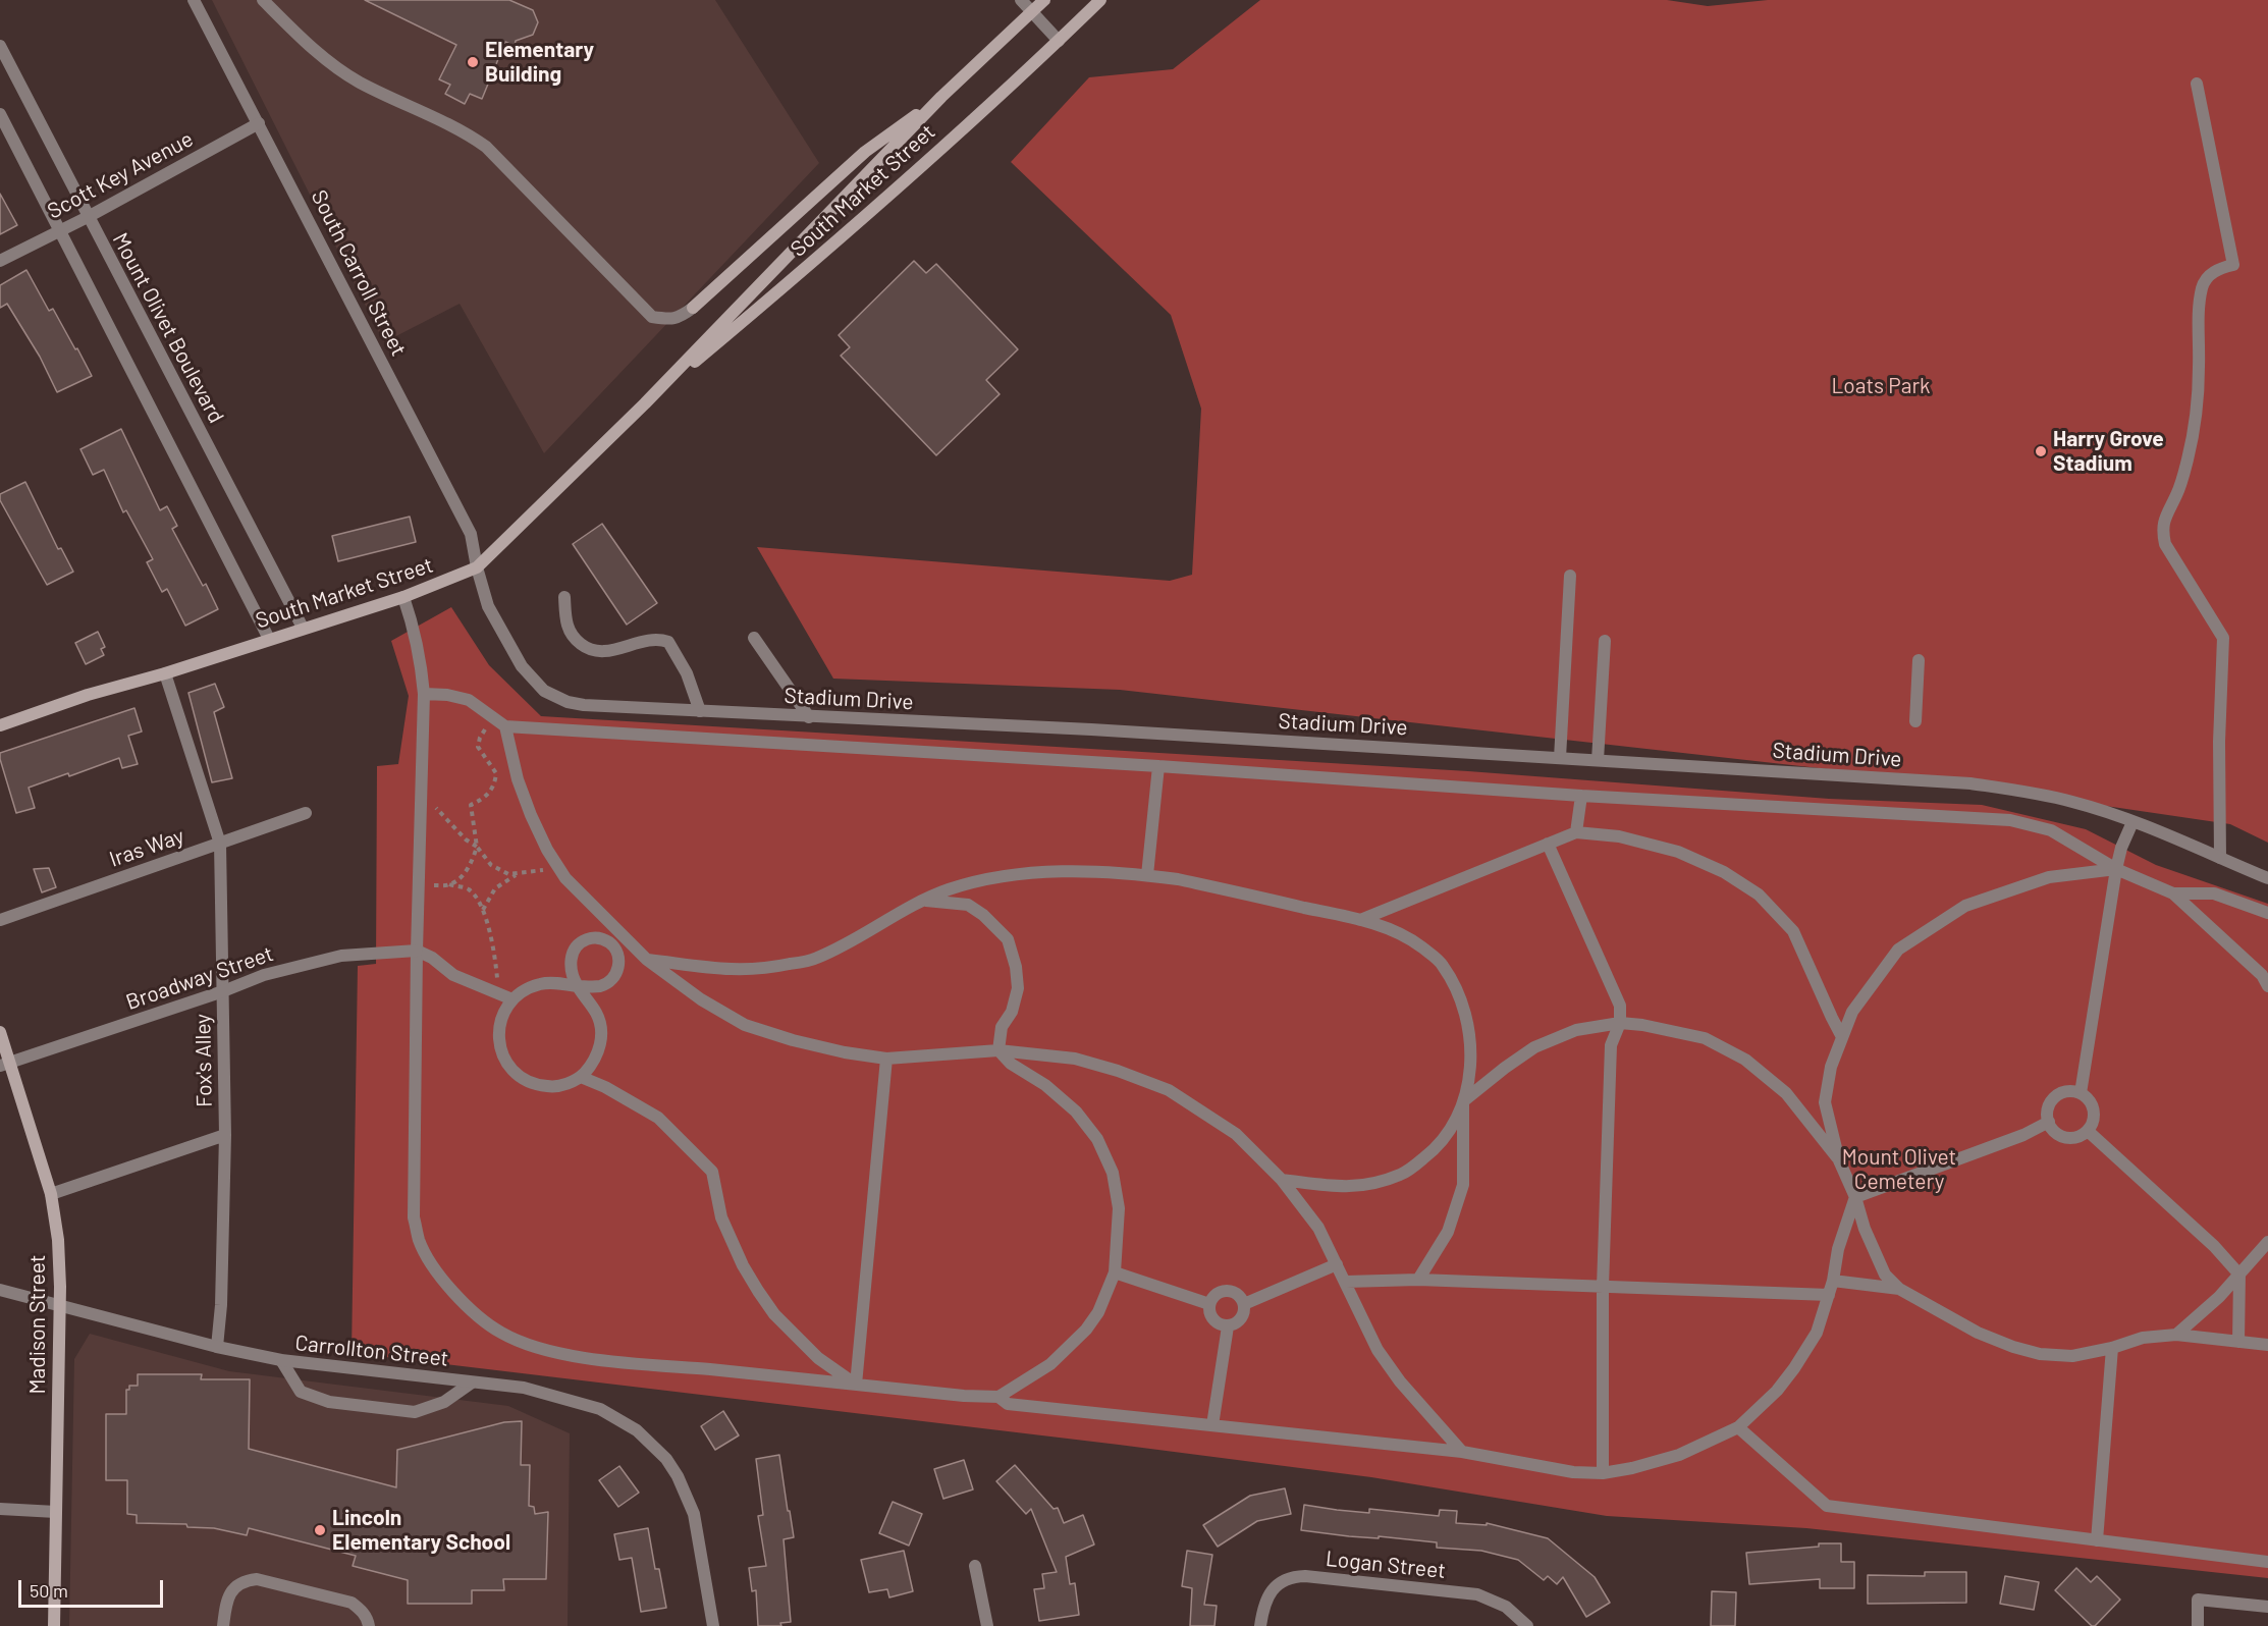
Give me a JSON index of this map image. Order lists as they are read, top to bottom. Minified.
{"streets":{"main road":["South Market Street","Madison Street"],"street":["Scott Key Avenue","South Carroll Street","Mount Olivet Boulevard","Stadium Drive","Iras Way","Broadway Street","Fox's Alley","Carrollton Street","Logan Street"]},"crossings":[["Scott Key Avenue","South Carroll Street"],["Scott Key Avenue","Mount Olivet Boulevard"],["South Market Street","South Carroll Street"],["South Market Street","Mount Olivet Boulevard"],["South Market Street","Stadium Drive"],["South Market Street","Fox's Alley"],["South Carroll Street","Stadium Drive"],["Iras Way","Fox's Alley"],["Broadway Street","Fox's Alley"],["Broadway Street","Madison Street"],["Fox's Alley","Carrollton Street"],["Madison Street","Carrollton Street"]],"parks":["Loats Park","Mount Olivet Cemetery"],"places":["Elementary Building","Harry Grove Stadium","Lincoln Elementary School"],"scale_bar":"50 m"}
